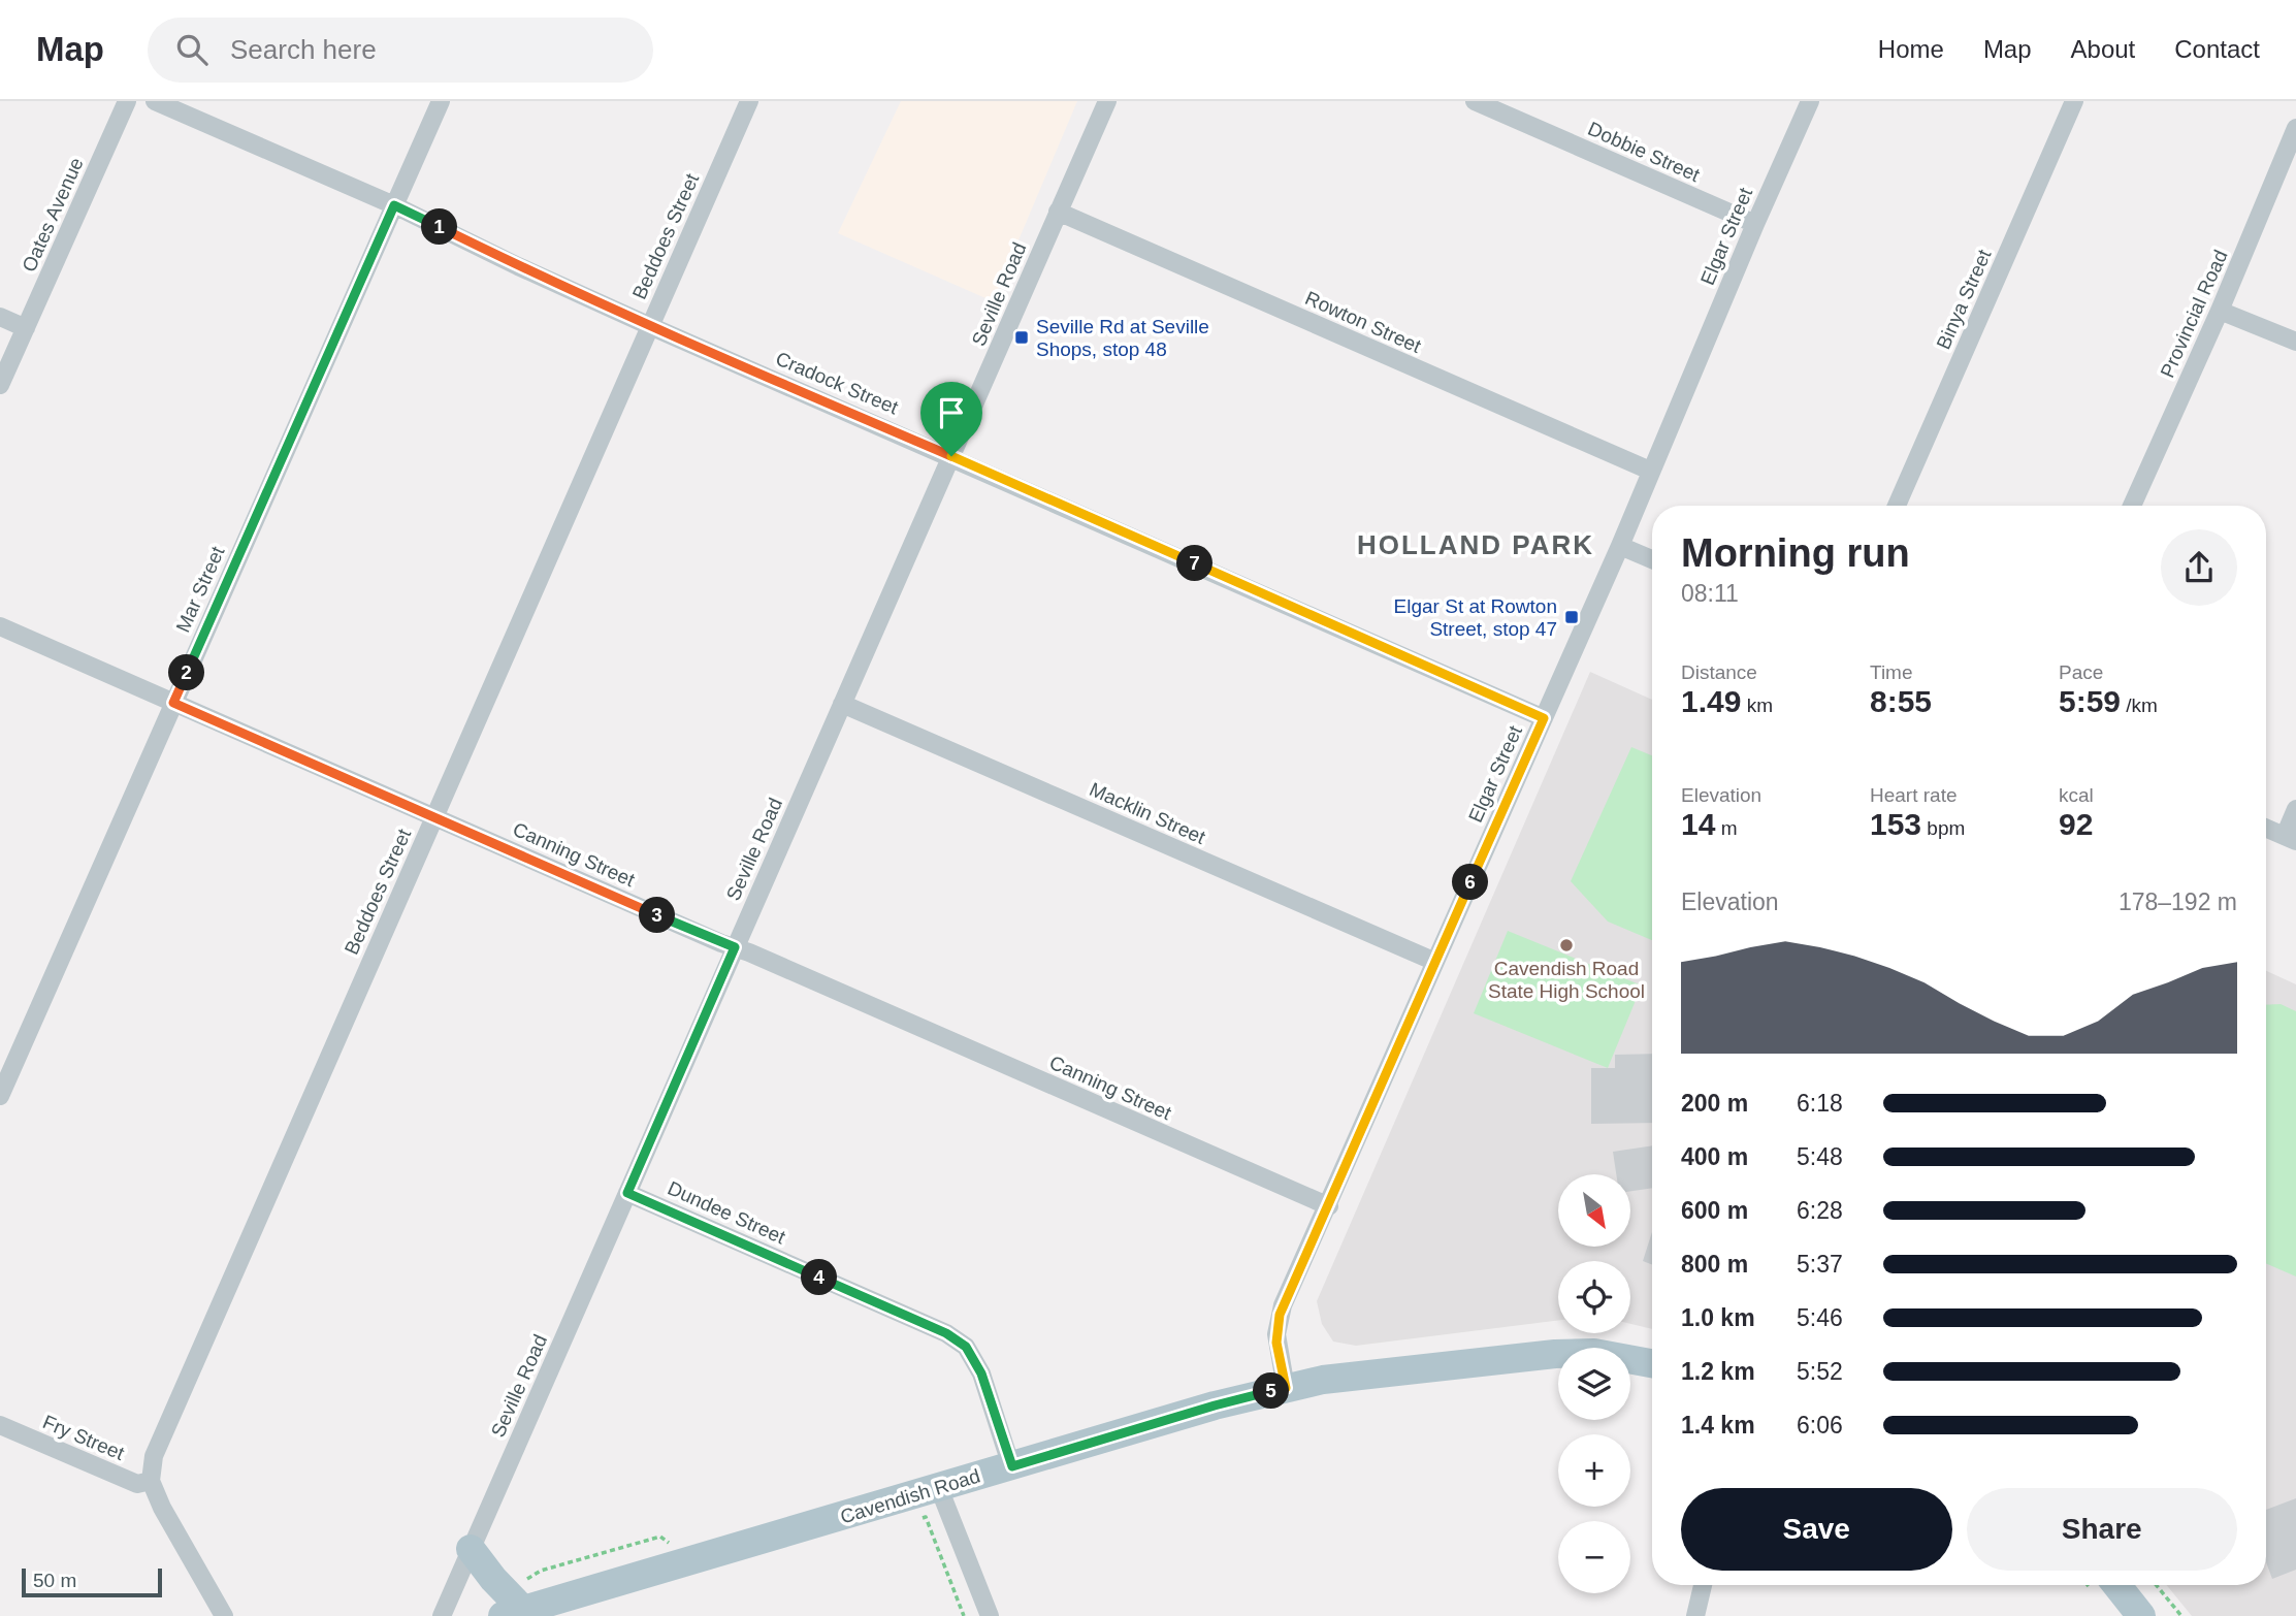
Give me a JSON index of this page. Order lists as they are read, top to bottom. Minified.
{"streets":{"main road":["Cavendish Road"],"street":["Dobbie Street","Oates Avenue","Beddoes Street","Elgar Street","Seville Road","Binya Street","Provincial Road","Rowton Street","Cradock Street","Mar Street","Macklin Street","Canning Street","Dundee Street","Fry Street"]},"crossings":[["Dobbie Street","Elgar Street"],["Beddoes Street","Cradock Street"],["Beddoes Street","Canning Street"],["Beddoes Street","Fry Street"],["Elgar Street","Rowton Street"],["Elgar Street","Cradock Street"],["Elgar Street","Macklin Street"],["Elgar Street","Canning Street"],["Elgar Street","Cavendish Road"],["Seville Road","Rowton Street"],["Seville Road","Cradock Street"],["Seville Road","Macklin Street"],["Seville Road","Canning Street"],["Seville Road","Dundee Street"],["Cradock Street","Mar Street"],["Mar Street","Canning Street"],["Dundee Street","Cavendish Road"]],"districts":["HOLLAND PARK"],"places":{"transit":["Seville Rd at Seville Shops, stop 48","Elgar St at Rowton Street, stop 47"],"other":["Cavendish Road State High School"]},"scale_bar":"50 m","north":"bottom right","page":{"header":"Map","search":"Search here","nav":["Home","Map","About","Contact"],"pins":["1","7","2","6","3","4","5"],"heading":["Morning run","08:11"],"stats":[["Distance","1.49 km"],["Time","8:55"],["Pace","5:59 /km"],["Elevation","14 m"],["Heart rate","153 bpm"],["kcal","92"]],"chart":["Elevation","178–192 m"],"list":[{"name":"200 m","note":"6:18"},{"name":"400 m","note":"5:48"},{"name":"600 m","note":"6:28"},{"name":"800 m","note":"5:37"},{"name":"1.0 km","note":"5:46"},{"name":"1.2 km","note":"5:52"},{"name":"1.4 km","note":"6:06"}],"map_buttons":["+","−"],"buttons":["Save","Share"],"scale":"50 m"}}
